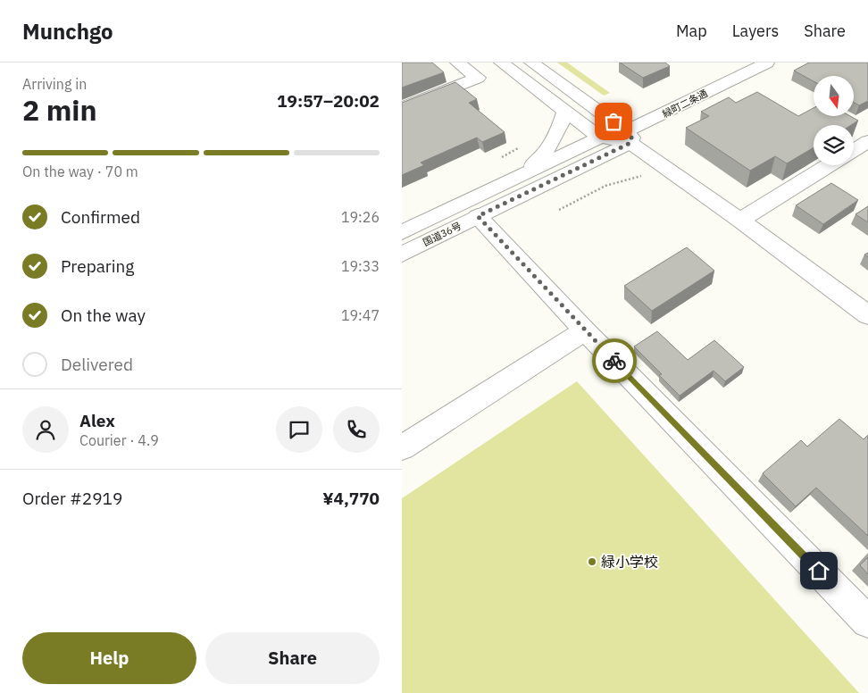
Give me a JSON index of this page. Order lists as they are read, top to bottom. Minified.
{"streets":{"main road":["緑町二条通","国道36号"]},"crossings":[["緑町二条通","国道36号"]],"places":["緑小学校"],"north":"bottom","page":{"header":"Munchgo","nav":["Map","Layers","Share"],"heading":["2 min","Arriving in","19:57–20:02"],"panel":["Alex","Courier · 4.9","Order #2919","¥4,770"],"bar":"On the way · 70 m","list":[["Confirmed","19:26"],["Preparing","19:33"],["On the way","19:47"],"Delivered"],"buttons":["Help","Share"]}}
